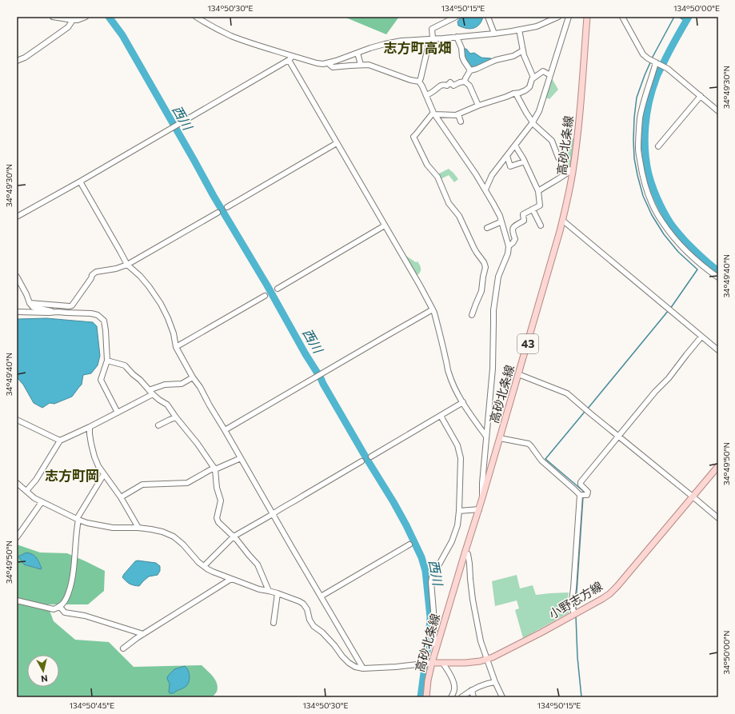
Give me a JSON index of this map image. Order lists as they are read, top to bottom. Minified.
{"streets":{"main road":["高砂北条線","43","小野志方線"]},"crossings":[["高砂北条線","小野志方線"]],"districts":["志方町高畑","志方町岡"],"water":["西川"],"north":"bottom","coordinates":["134°50'30\"E","134°50'15\"E","134°50'00\"E","34°49'30\"N","34°49'40\"N","34°49'50\"N","34°50'00\"N","134°50'45\"E"]}
